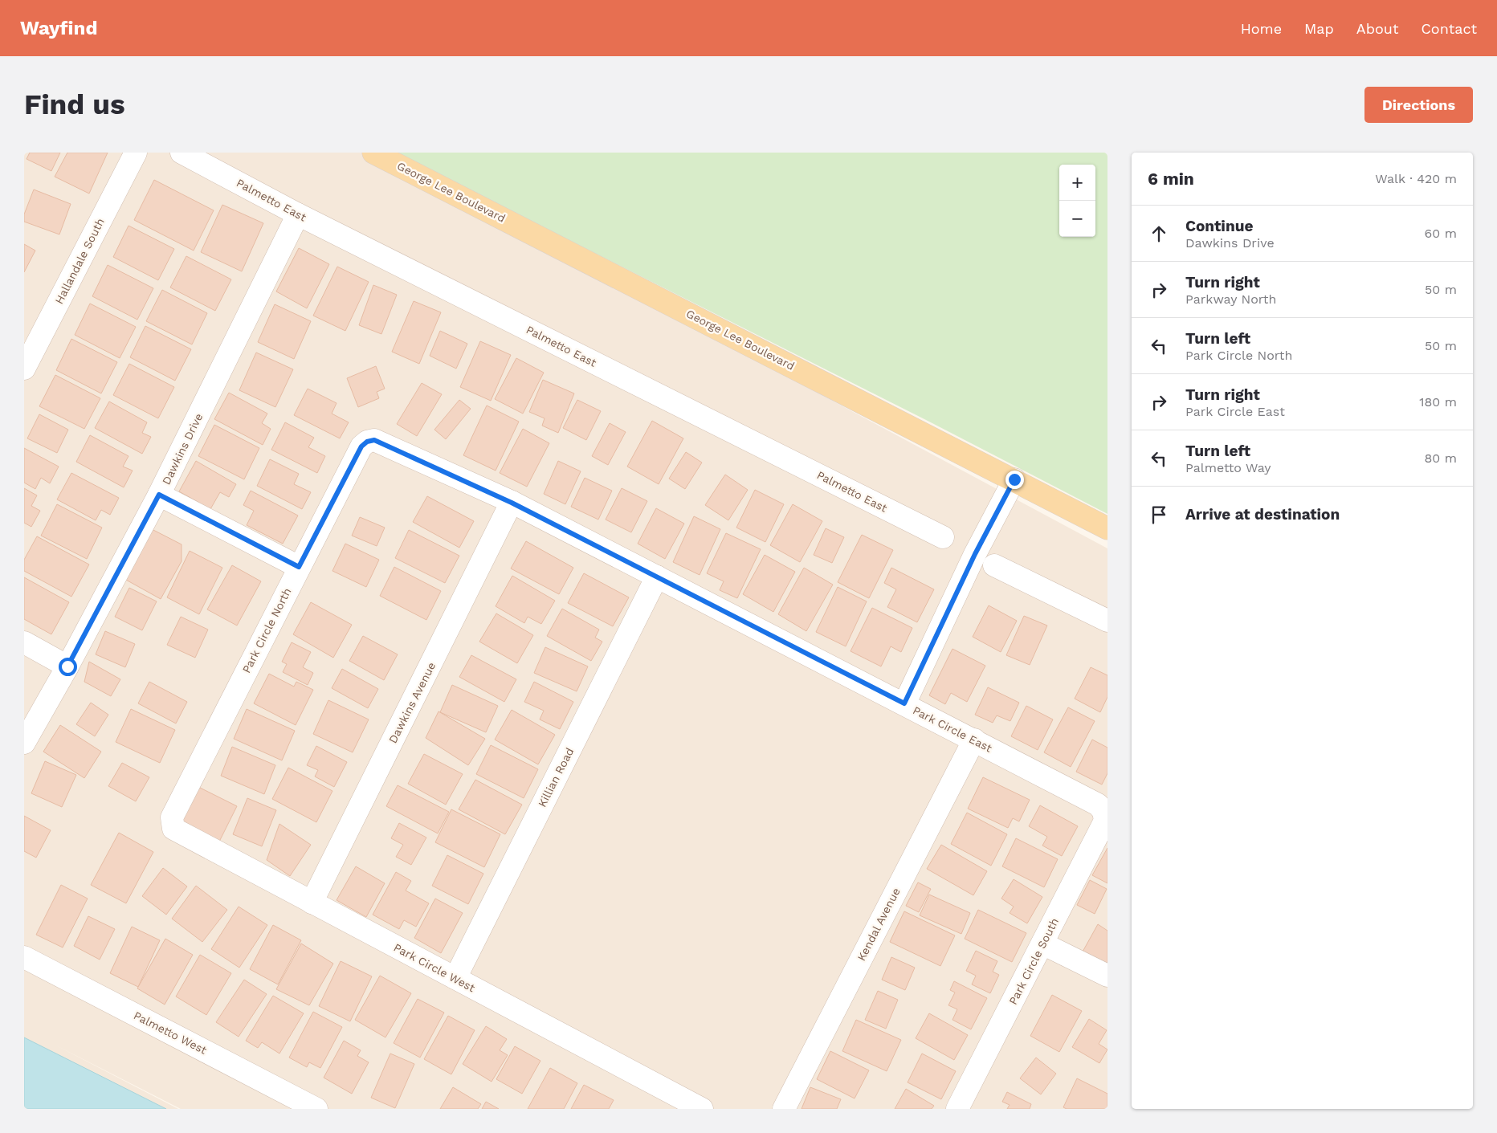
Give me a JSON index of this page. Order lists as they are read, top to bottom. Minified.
{"streets":{"main road":["George Lee Boulevard"],"street":["Palmetto East","Hallandale South","Dawkins Drive","Park Circle North","Dawkins Avenue","Park Circle East","Killian Road","Kendal Avenue","Park Circle South","Park Circle West","Palmetto West"]},"crossings":[["Palmetto East","Dawkins Drive"],["Park Circle North","Park Circle East"],["Park Circle North","Park Circle West"],["Dawkins Avenue","Park Circle East"],["Dawkins Avenue","Park Circle West"],["Park Circle East","Killian Road"],["Park Circle East","Kendal Avenue"],["Park Circle East","Park Circle South"],["Killian Road","Park Circle West"]],"page":{"header":"Wayfind","nav":["Home","Map","About","Contact"],"buttons":"Directions","title":"Find us","heading":["6 min","Walk · 420 m"],"map_buttons":["+","−"],"list":[["Continue","Dawkins Drive","60 m"],["Turn right","Parkway North","50 m"],["Turn left","Park Circle North","50 m"],["Turn right","Park Circle East","180 m"],["Turn left","Palmetto Way","80 m"],"Arrive at destination"]}}
